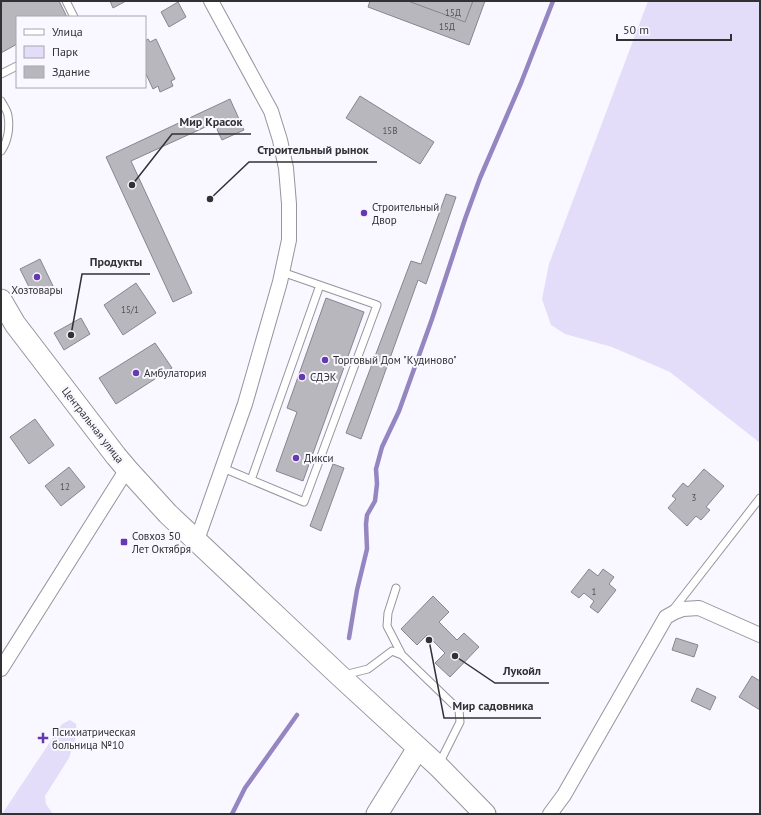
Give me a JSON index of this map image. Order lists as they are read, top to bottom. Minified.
{"streets":{"main road":["Центральная улица"]},"places":{"other":["Мир Красок","Строительный рынок","Строительный Двор","Хозтовары","Продукты","Торговый Дом \"Кудиново\"","Амбулатория","СДЭК","Дикси","Мир садовника","Лукойл"],"transit":["Совхоз 50 Лет Октября"],"health":["Психиатрическая больница №10"]},"house_numbers":["15Д","15Д","15В","15/1","12","3","1"],"legend":["Улица","Парк","Здание"],"scale_bar":"50 m"}
